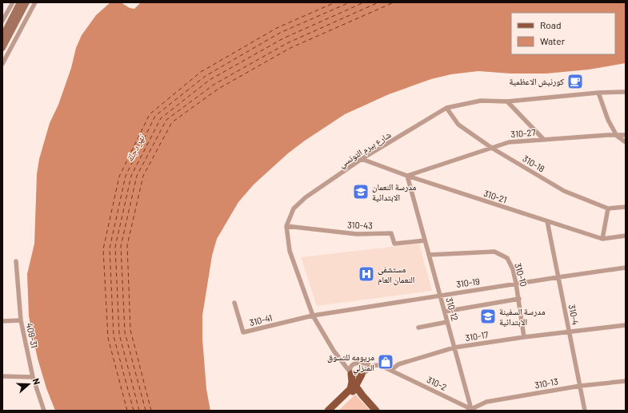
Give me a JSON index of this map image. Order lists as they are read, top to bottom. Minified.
{"streets":{"street":["310-27","شارع بيرم التونسي","310-18","310-21","310-43","310-10","310-19","310-12","310-4","310-41","409-31","310-17","310-2","310-13"]},"crossings":[["310-27","310-18"],["310-27","310-21"],["310-27","310-12"],["شارع بيرم التونسي","310-18"],["شارع بيرم التونسي","310-21"],["شارع بيرم التونسي","310-43"],["شارع بيرم التونسي","310-19"],["شارع بيرم التونسي","310-41"],["شارع بيرم التونسي","310-2"],["310-21","310-12"],["310-21","310-4"],["310-43","310-12"],["310-10","310-19"],["310-10","310-12"],["310-10","310-17"],["310-19","310-12"],["310-19","310-4"],["310-19","310-41"],["310-12","310-17"],["310-12","310-2"],["310-12","310-13"],["310-4","310-17"],["310-4","310-13"],["310-17","310-2"],["310-2","310-13"]],"water":["نهر دجلة"],"places":{"cafe":["كورنيش الاعظمية"],"school or university":["مدرسة النعمان الابتدائية","مدرسة السفينة الابتدائية"],"hospital":["مستشفى النعمان العام"],"shop":["مريومه للتسوق المنزلي"]},"legend":["Road","Water"],"north":"right"}
